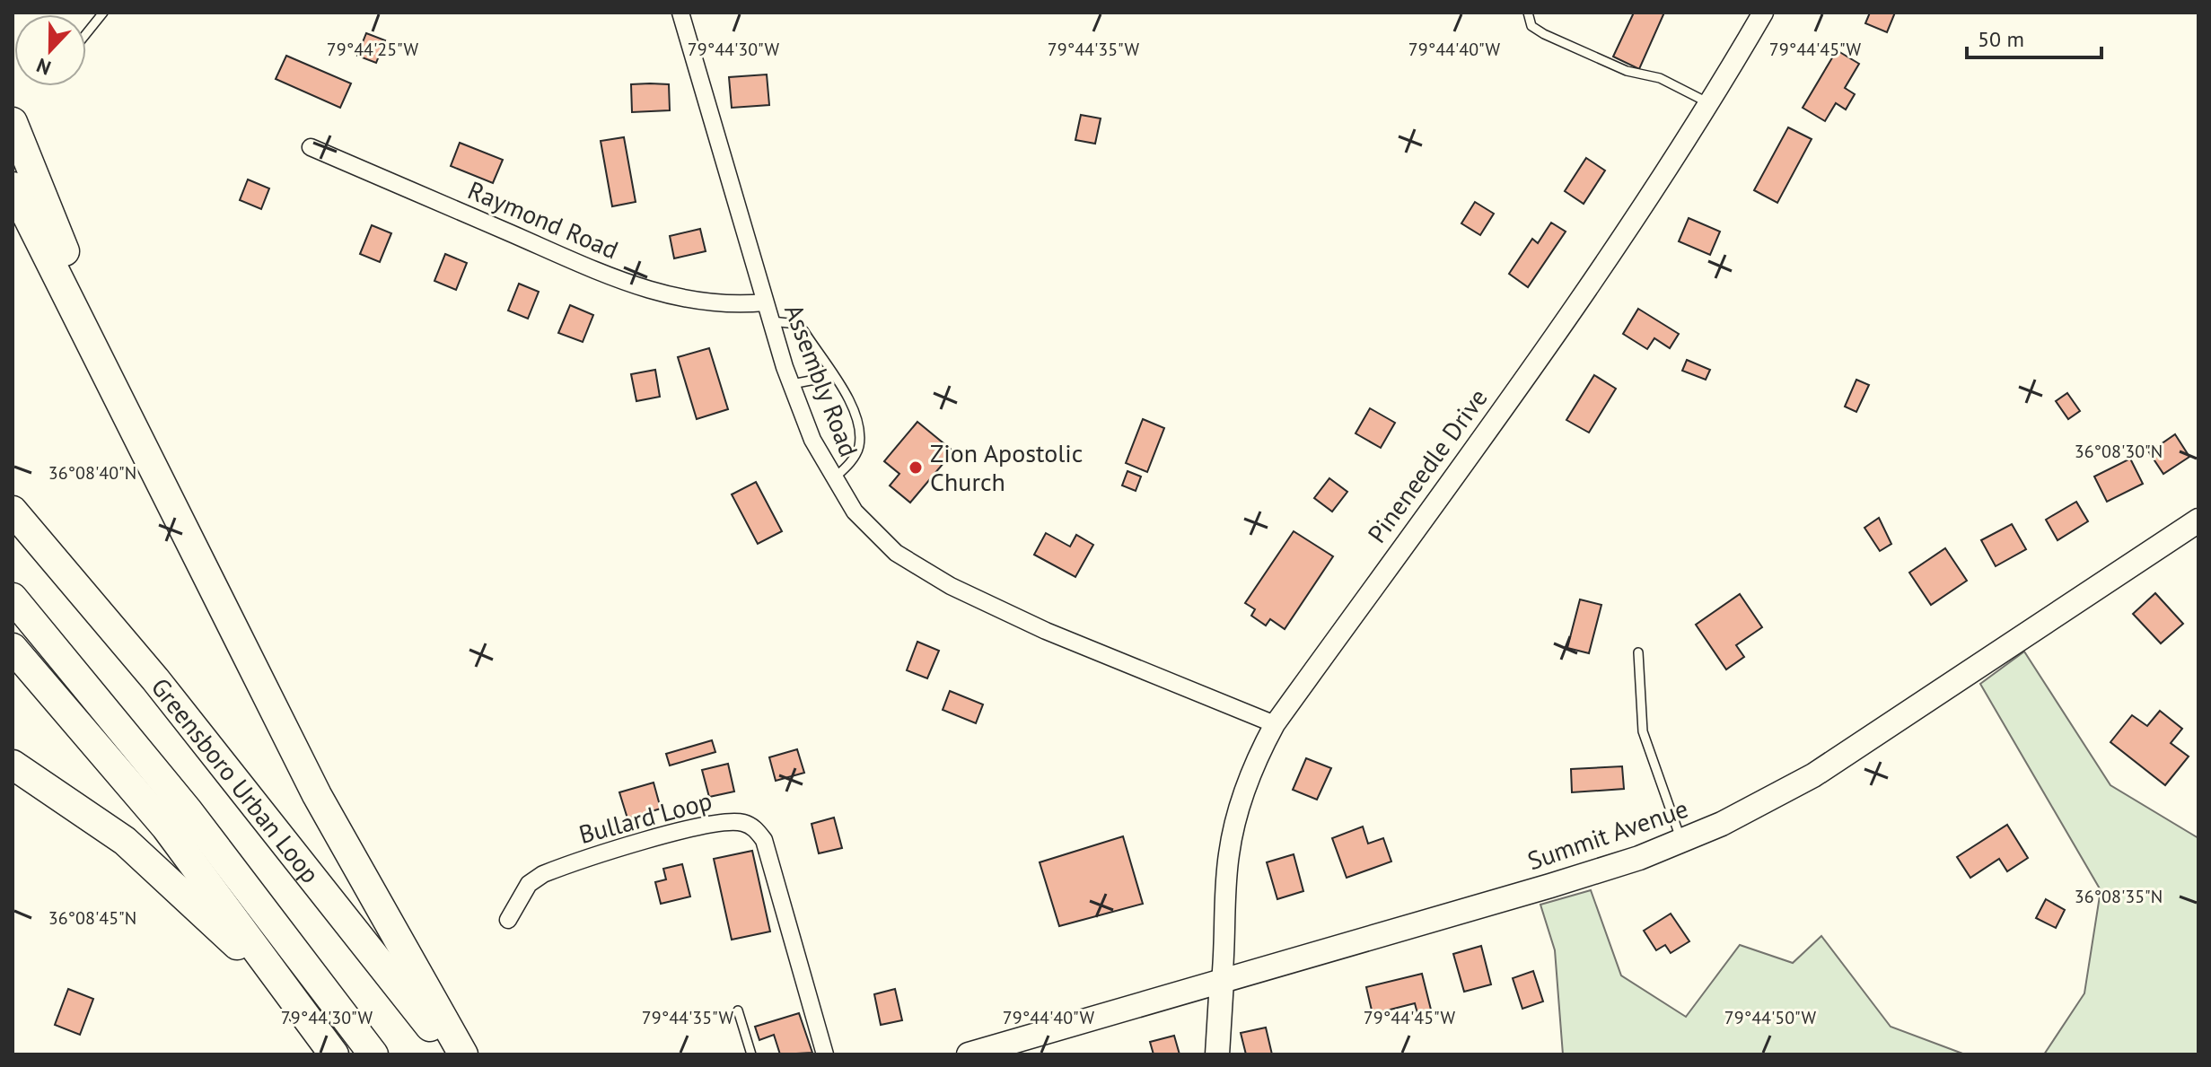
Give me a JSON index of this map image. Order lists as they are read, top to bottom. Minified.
{"streets":{"highway":["Greensboro Urban Loop"],"main road":["Summit Avenue"],"street":["Raymond Road","Assembly Road","Pineneedle Drive","Bullard Loop"]},"crossings":[["Raymond Road","Assembly Road"],["Assembly Road","Pineneedle Drive"],["Pineneedle Drive","Summit Avenue"]],"places":["Zion Apostolic Church"],"scale_bar":"50 m","north":"bottom","coordinates":["79°44'25\"W","79°44'30\"W","79°44'35\"W","79°44'40\"W","79°44'45\"W","36°08'30\"N","36°08'40\"N","36°08'35\"N","36°08'45\"N","79°44'50\"W"]}
